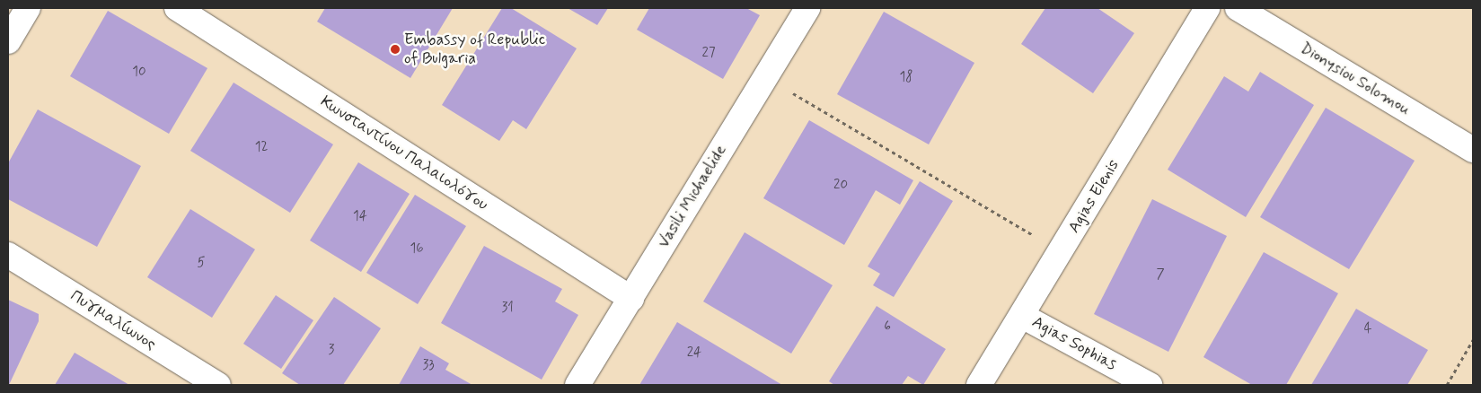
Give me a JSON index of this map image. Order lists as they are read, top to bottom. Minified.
{"streets":{"street":["Dionysiou Solomou","Κωνσταντίνου Παλαιολόγου","Vasili Michaelide","Agias Elenis","Πυγμαλίωνος","Agias Sophias"]},"crossings":[["Κωνσταντίνου Παλαιολόγου","Vasili Michaelide"],["Agias Elenis","Agias Sophias"]],"places":["Embassy of Republic of Bulgaria"],"house_numbers":["27","10","18","12","20","14","16","5","7","31","6","4","3","24","33"]}
